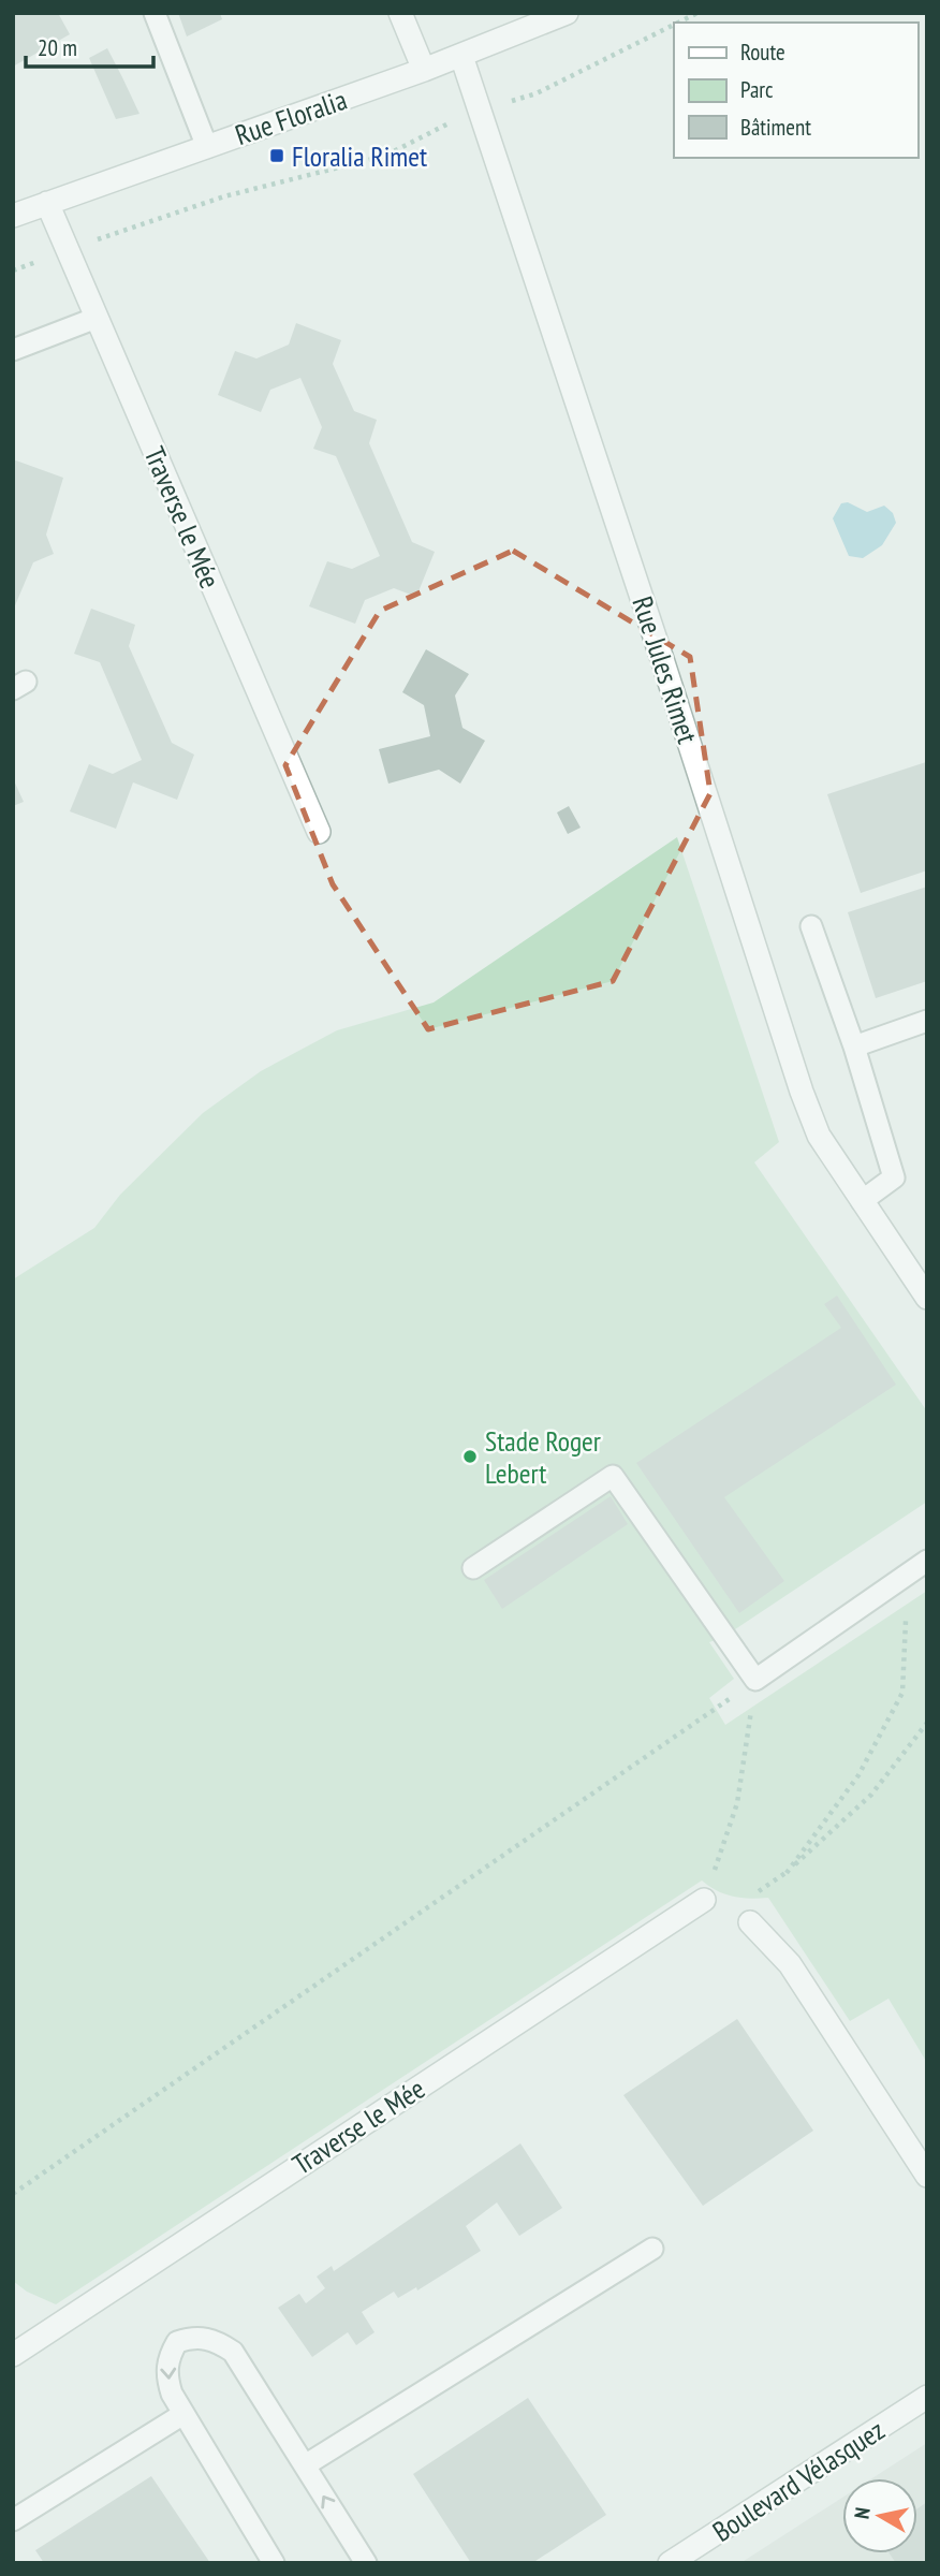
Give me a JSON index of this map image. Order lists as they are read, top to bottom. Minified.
{"streets":{"street":["Rue Floralia","Traverse le Mée","Rue Jules Rimet","Boulevard Vélasquez"]},"crossings":[["Rue Floralia","Traverse le Mée"],["Rue Floralia","Rue Jules Rimet"]],"places":{"transit":["Floralia Rimet"],"other":["Stade Roger Lebert"]},"legend":["Route","Parc","Bâtiment"],"scale_bar":"20 m","north":"left"}
